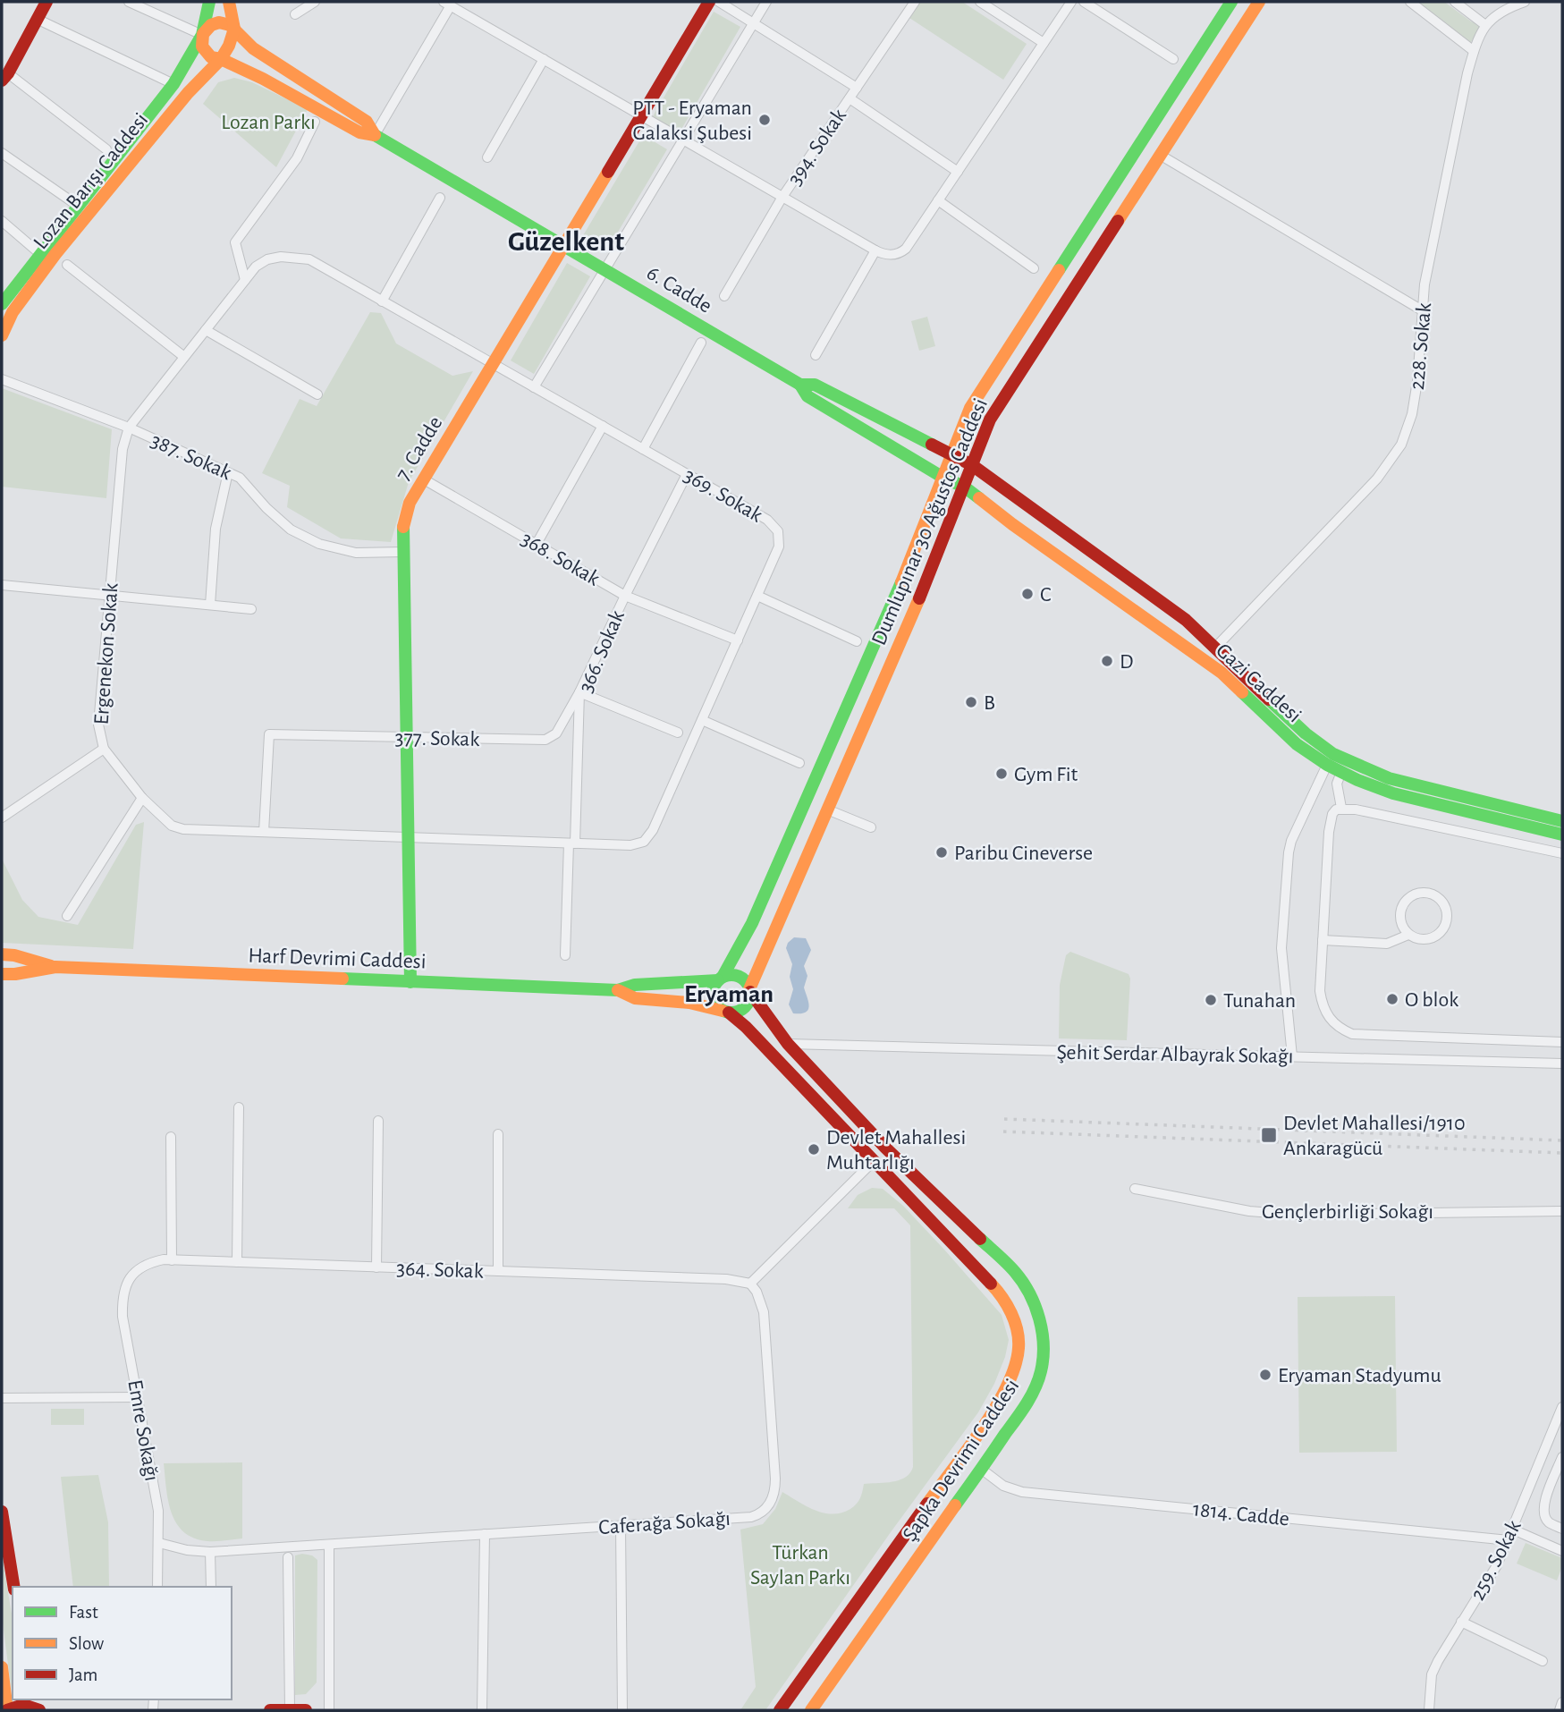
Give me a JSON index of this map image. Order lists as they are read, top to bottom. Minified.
{"streets":{"main road":["Lozan Barışı Caddesi","6. Cadde","7. Cadde","Dumlupınar 30 Ağustos Caddesi","Gazi Caddesi","Harf Devrimi Caddesi","Şapka Devrimi Caddesi"],"street":["394. Sokak","228. Sokak","387. Sokak","369. Sokak","368. Sokak","366. Sokak","Ergenekon Sokak","377. Sokak","Şehit Serdar Albayrak Sokağı","Gençlerbirliği Sokağı","364. Sokak","Emre Sokağı","1814. Cadde","Caferağa Sokağı","259. Sokak"]},"crossings":[["Lozan Barışı Caddesi","6. Cadde"],["6. Cadde","7. Cadde"],["6. Cadde","Dumlupınar 30 Ağustos Caddesi"],["6. Cadde","Gazi Caddesi"],["228. Sokak","Gazi Caddesi"],["7. Cadde","387. Sokak"],["7. Cadde","369. Sokak"],["7. Cadde","368. Sokak"],["7. Cadde","Ergenekon Sokak"],["7. Cadde","377. Sokak"],["7. Cadde","Harf Devrimi Caddesi"],["387. Sokak","Ergenekon Sokak"],["369. Sokak","368. Sokak"],["369. Sokak","366. Sokak"],["369. Sokak","Ergenekon Sokak"],["Dumlupınar 30 Ağustos Caddesi","Gazi Caddesi"],["Dumlupınar 30 Ağustos Caddesi","Harf Devrimi Caddesi"],["Dumlupınar 30 Ağustos Caddesi","Şapka Devrimi Caddesi"],["368. Sokak","366. Sokak"],["366. Sokak","377. Sokak"],["Ergenekon Sokak","377. Sokak"],["Harf Devrimi Caddesi","Şapka Devrimi Caddesi"],["Şehit Serdar Albayrak Sokağı","Şapka Devrimi Caddesi"],["364. Sokak","Emre Sokağı"],["364. Sokak","Caferağa Sokağı"],["Emre Sokağı","Caferağa Sokağı"],["Şapka Devrimi Caddesi","1814. Cadde"],["1814. Cadde","259. Sokak"]],"districts":["Güzelkent","Eryaman"],"parks":["Lozan Parkı","Türkan Saylan Parkı"],"places":{"other":["PTT - Eryaman Galaksi Şubesi","C","D","B","Gym Fit","Paribu Cineverse","O blok","Tunahan","Devlet Mahallesi Muhtarlığı","Eryaman Stadyumu"],"transit":["Devlet Mahallesi/1910 Ankaragücü"]},"legend":["Fast","Slow","Jam"]}
